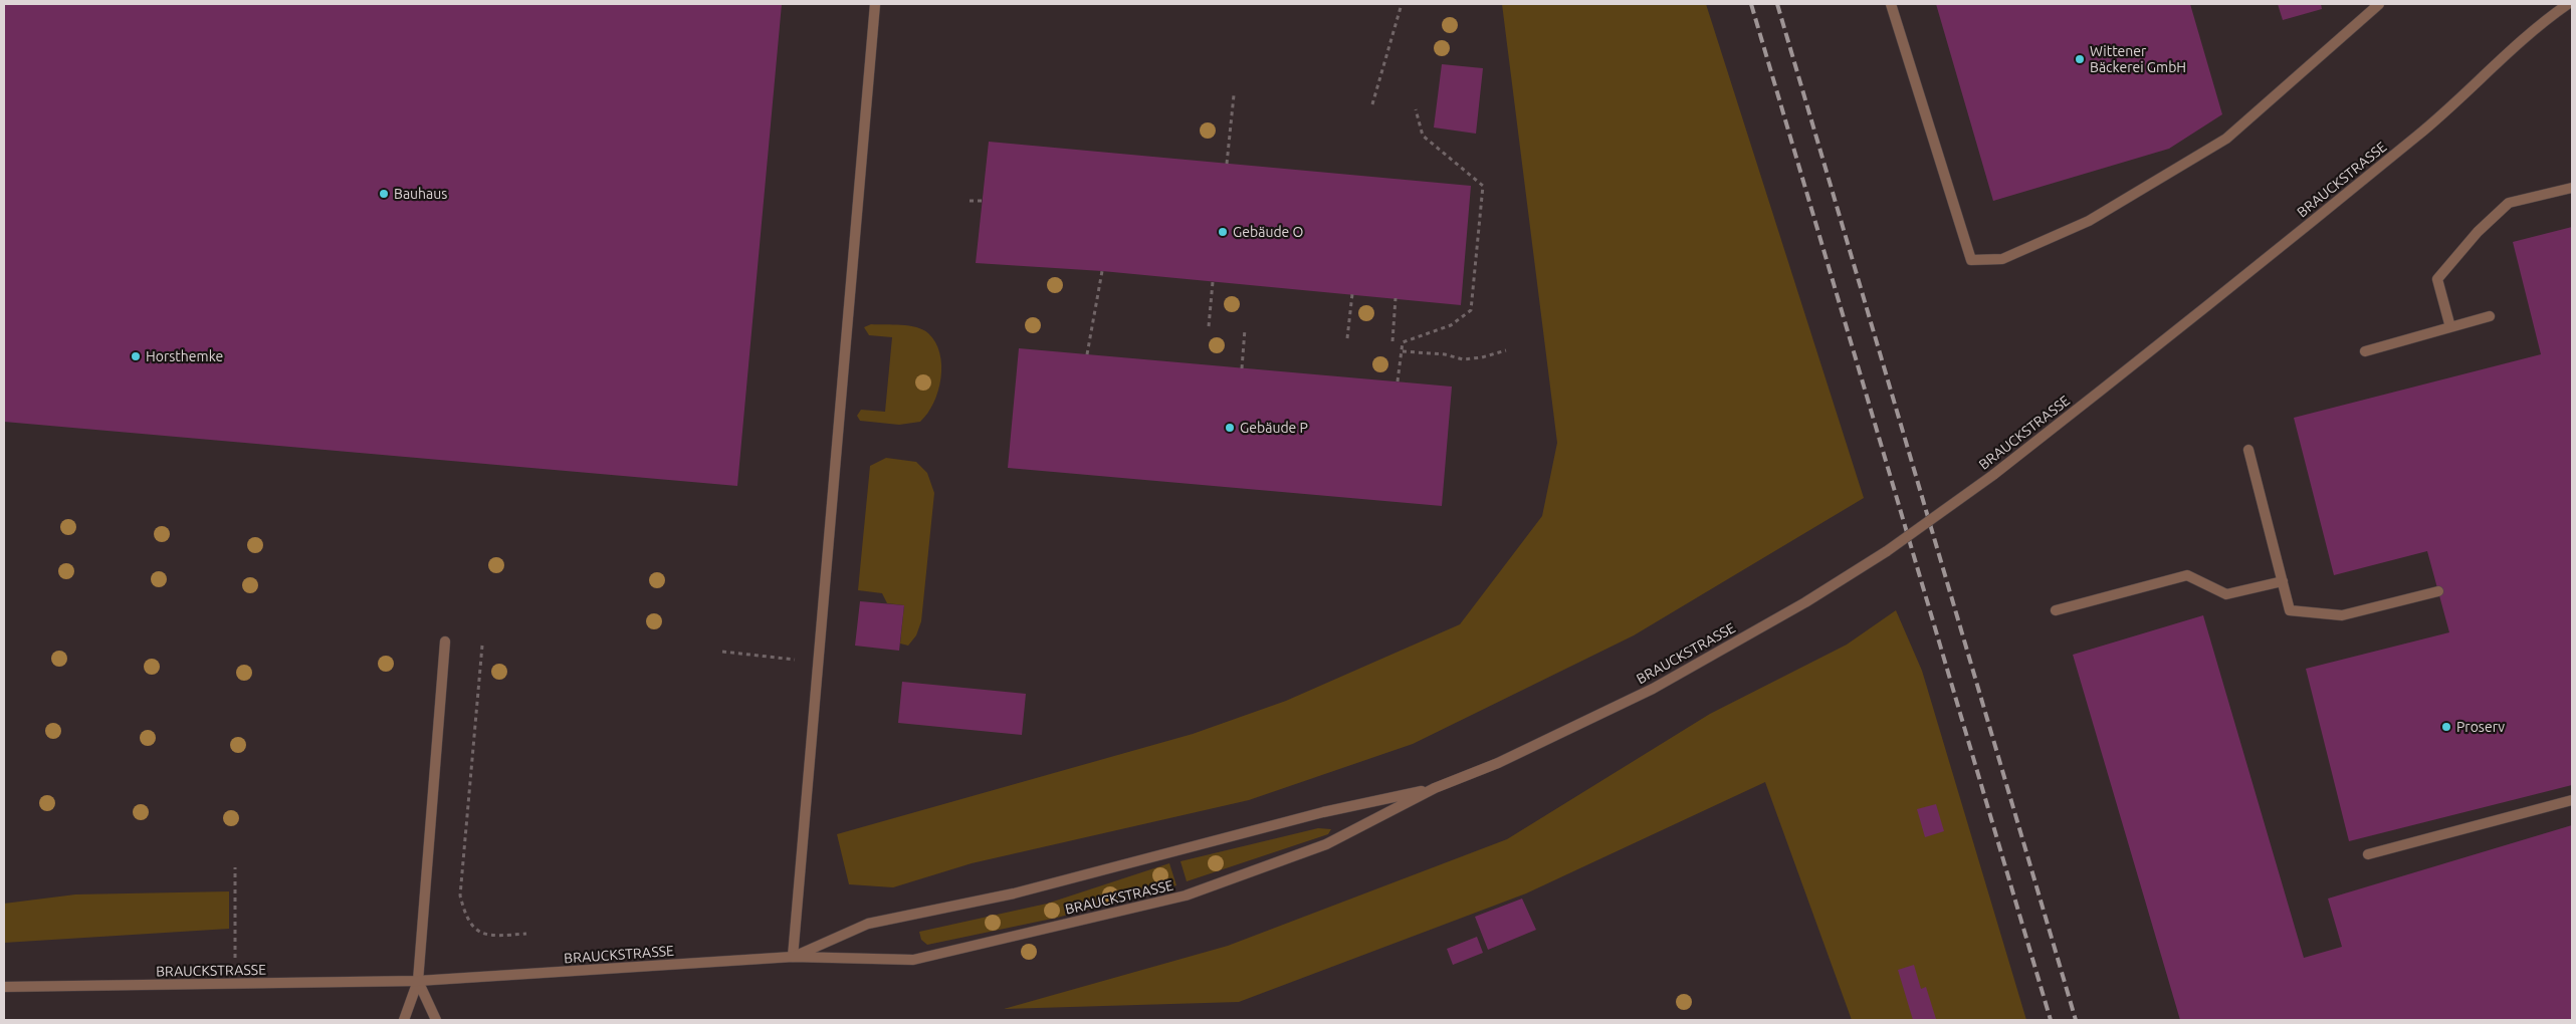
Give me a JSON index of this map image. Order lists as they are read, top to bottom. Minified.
{"streets":{"street":["BRAUCKSTRASSE"]},"places":["Wittener Bäckerei GmbH","Bauhaus","Gebäude O","Horsthemke","Gebäude P","Proserv"]}
